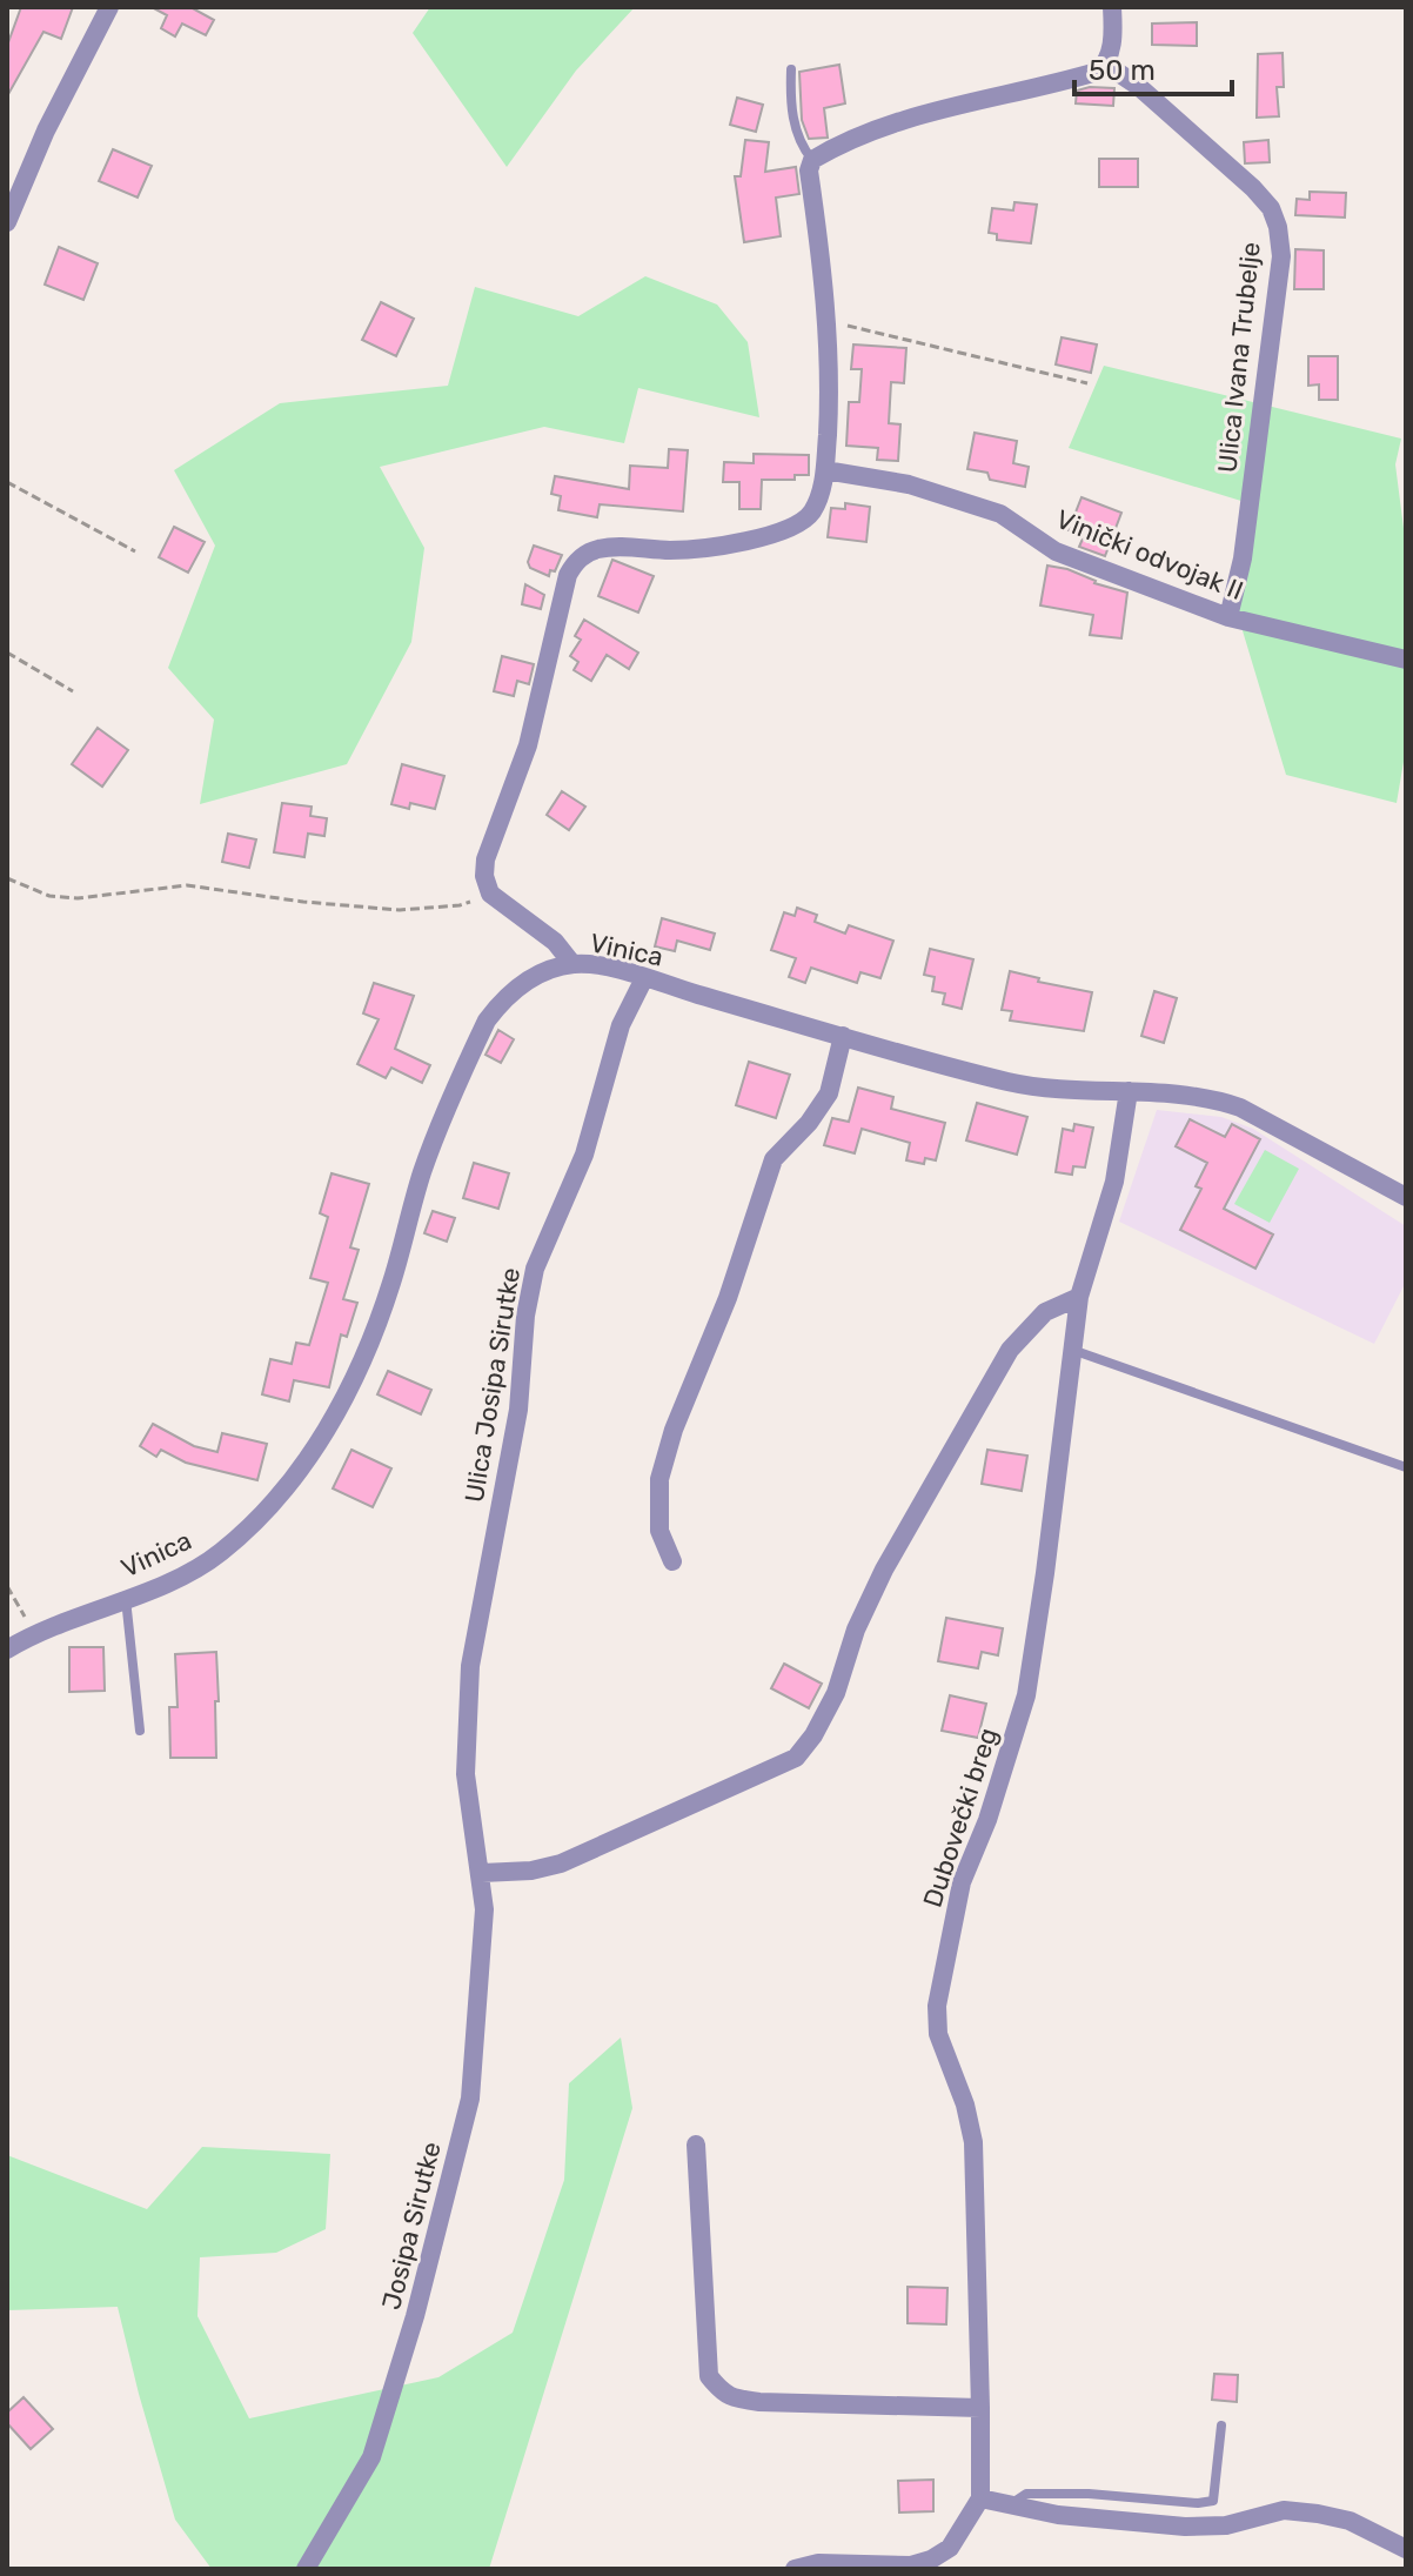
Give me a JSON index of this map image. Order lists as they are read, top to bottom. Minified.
{"streets":{"street":["Ulica Ivana Trubelje","Vinički odvojak II","Vinica","Ulica Josipa Sirutke","Dubovečki breg","Josipa Sirutke"]},"crossings":[["Ulica Ivana Trubelje","Vinički odvojak II"],["Vinica","Ulica Josipa Sirutke"],["Vinica","Dubovečki breg"],["Ulica Josipa Sirutke","Josipa Sirutke"]],"scale_bar":"50 m"}
